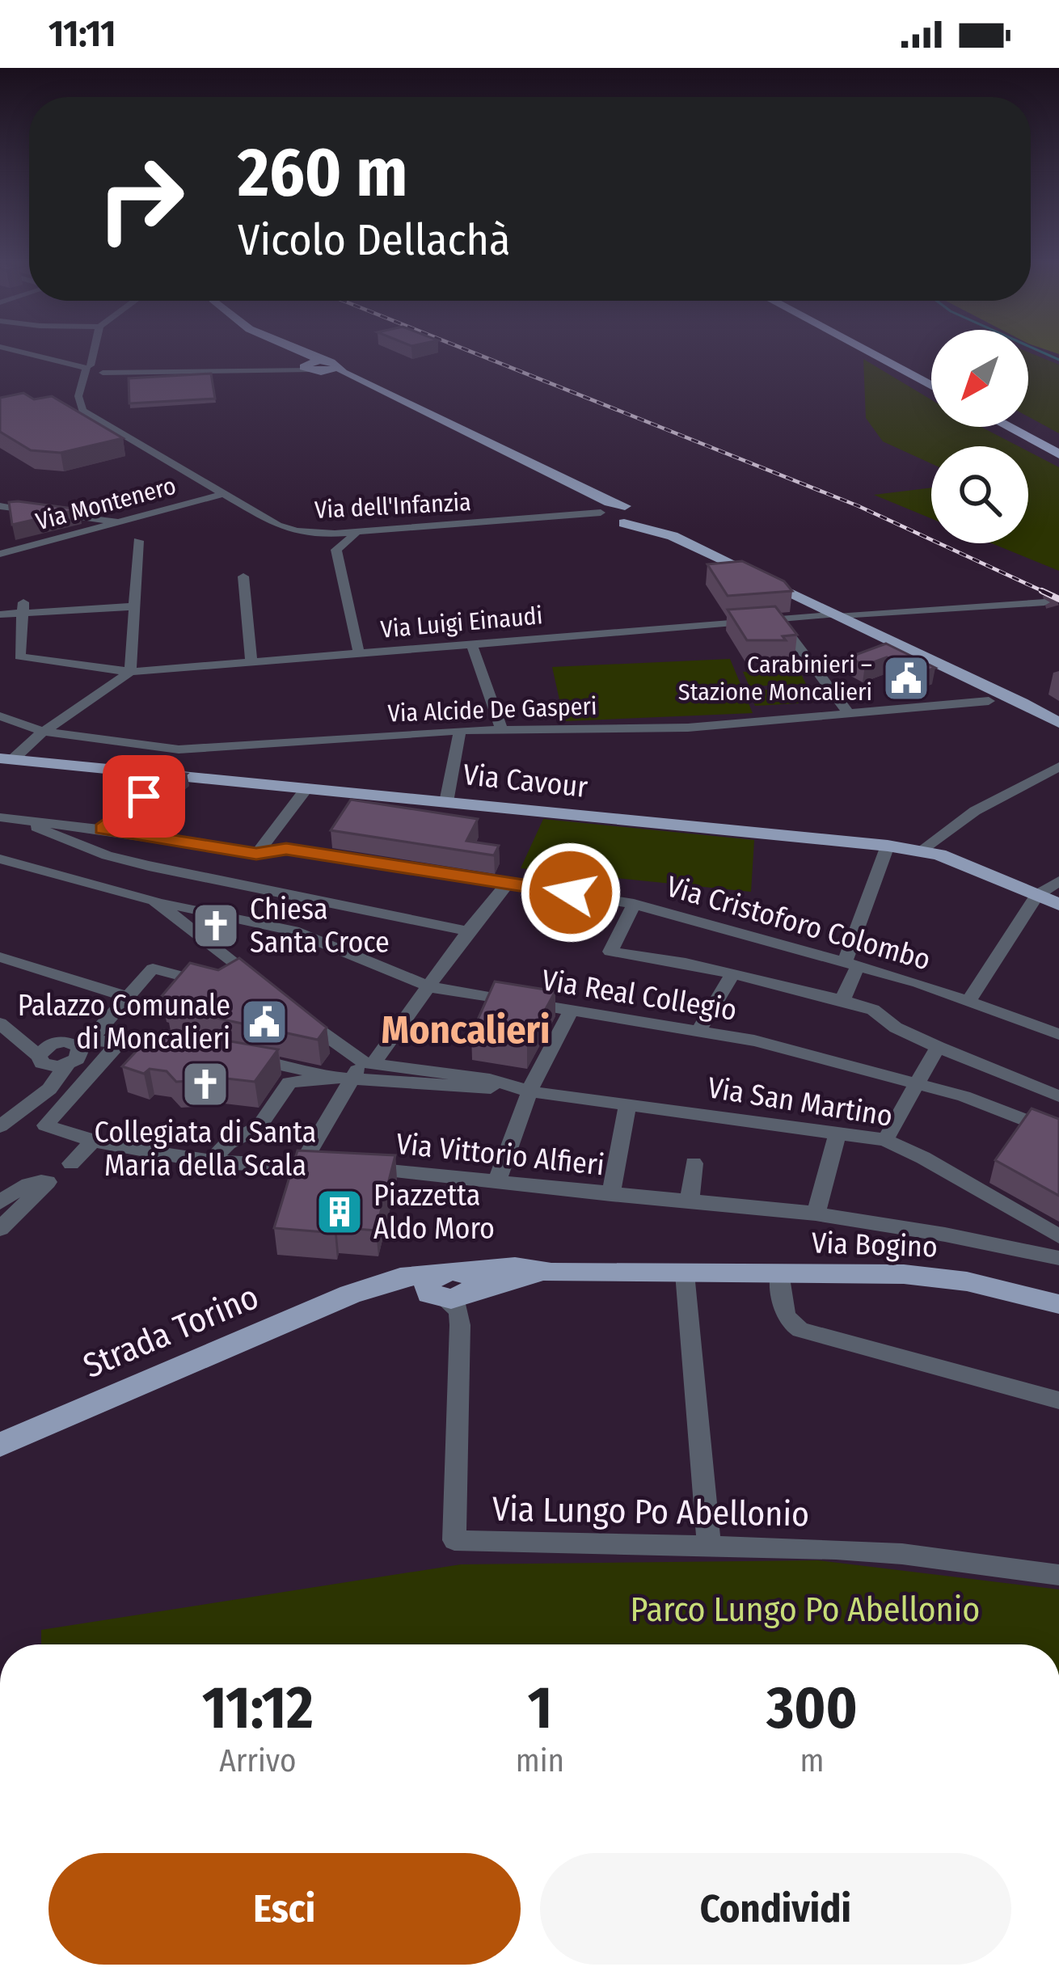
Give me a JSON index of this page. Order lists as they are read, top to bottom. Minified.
{"streets":{"main road":["Via Cavour","Via Bogino","Strada Torino"],"street":["Via Montenero","Via dell'Infanzia","Via Luigi Einaudi","Via Alcide De Gasperi","Via Cristoforo Colombo","Via Real Collegio","Via San Martino","Via Vittorio Alfieri","Via Lungo Po Abellonio"]},"crossings":[["Via Montenero","Via dell'Infanzia"],["Via Bogino","Strada Torino"],["Strada Torino","Via Lungo Po Abellonio"]],"districts":["Moncalieri"],"parks":["Parco Lungo Po Abellonio"],"places":{"public building":["Carabinieri – Stazione Moncalieri","Palazzo Comunale di Moncalieri"],"church":["Chiesa Santa Croce","Collegiata di Santa Maria della Scala"],"building":["Piazzetta Aldo Moro"]},"north":"bottom left","page":{"status":"11:11","turn":["260 m","Vicolo Dellachà"],"eta":["11:12","Arrivo","1","min","300","m"],"buttons":["Esci","Condividi"]}}
